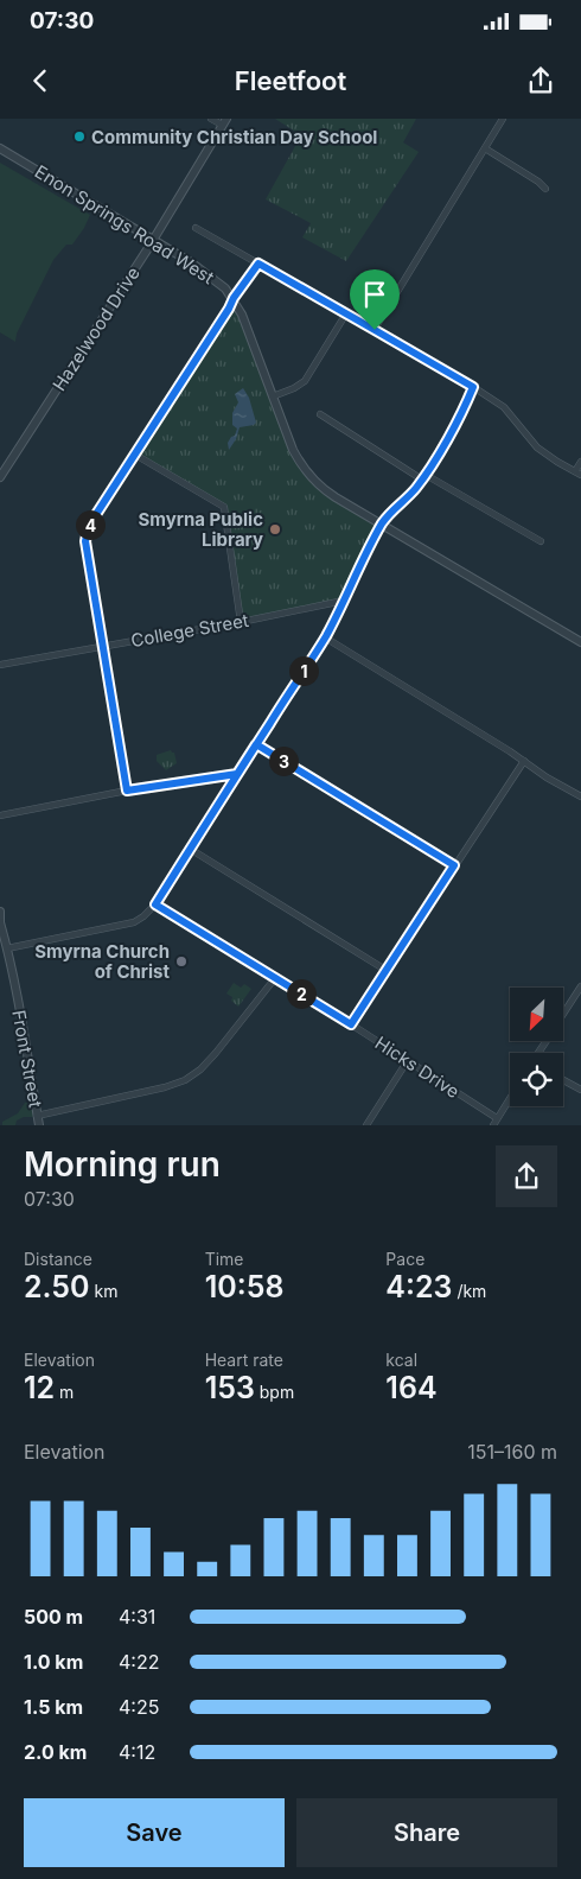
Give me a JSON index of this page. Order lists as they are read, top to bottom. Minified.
{"streets":{"street":["Enon Springs Road West","Hazelwood Drive","College Street","Front Street","Hicks Drive"]},"crossings":[["Enon Springs Road West","Hazelwood Drive"]],"places":["Community Christian Day School","Smyrna Public Library","Smyrna Church of Christ"],"north":"bottom left","page":{"status":"07:30","header":"Fleetfoot","pins":["4","1","3","2"],"heading":["Morning run","07:30"],"stats":[["Distance","2.50 km"],["Time","10:58"],["Pace","4:23 /km"],["Elevation","12 m"],["Heart rate","153 bpm"],["kcal","164"]],"chart":["Elevation","151–160 m"],"list":[{"name":"500 m","note":"4:31"},{"name":"1.0 km","note":"4:22"},{"name":"1.5 km","note":"4:25"},{"name":"2.0 km","note":"4:12"}],"buttons":["Save","Share"]}}
